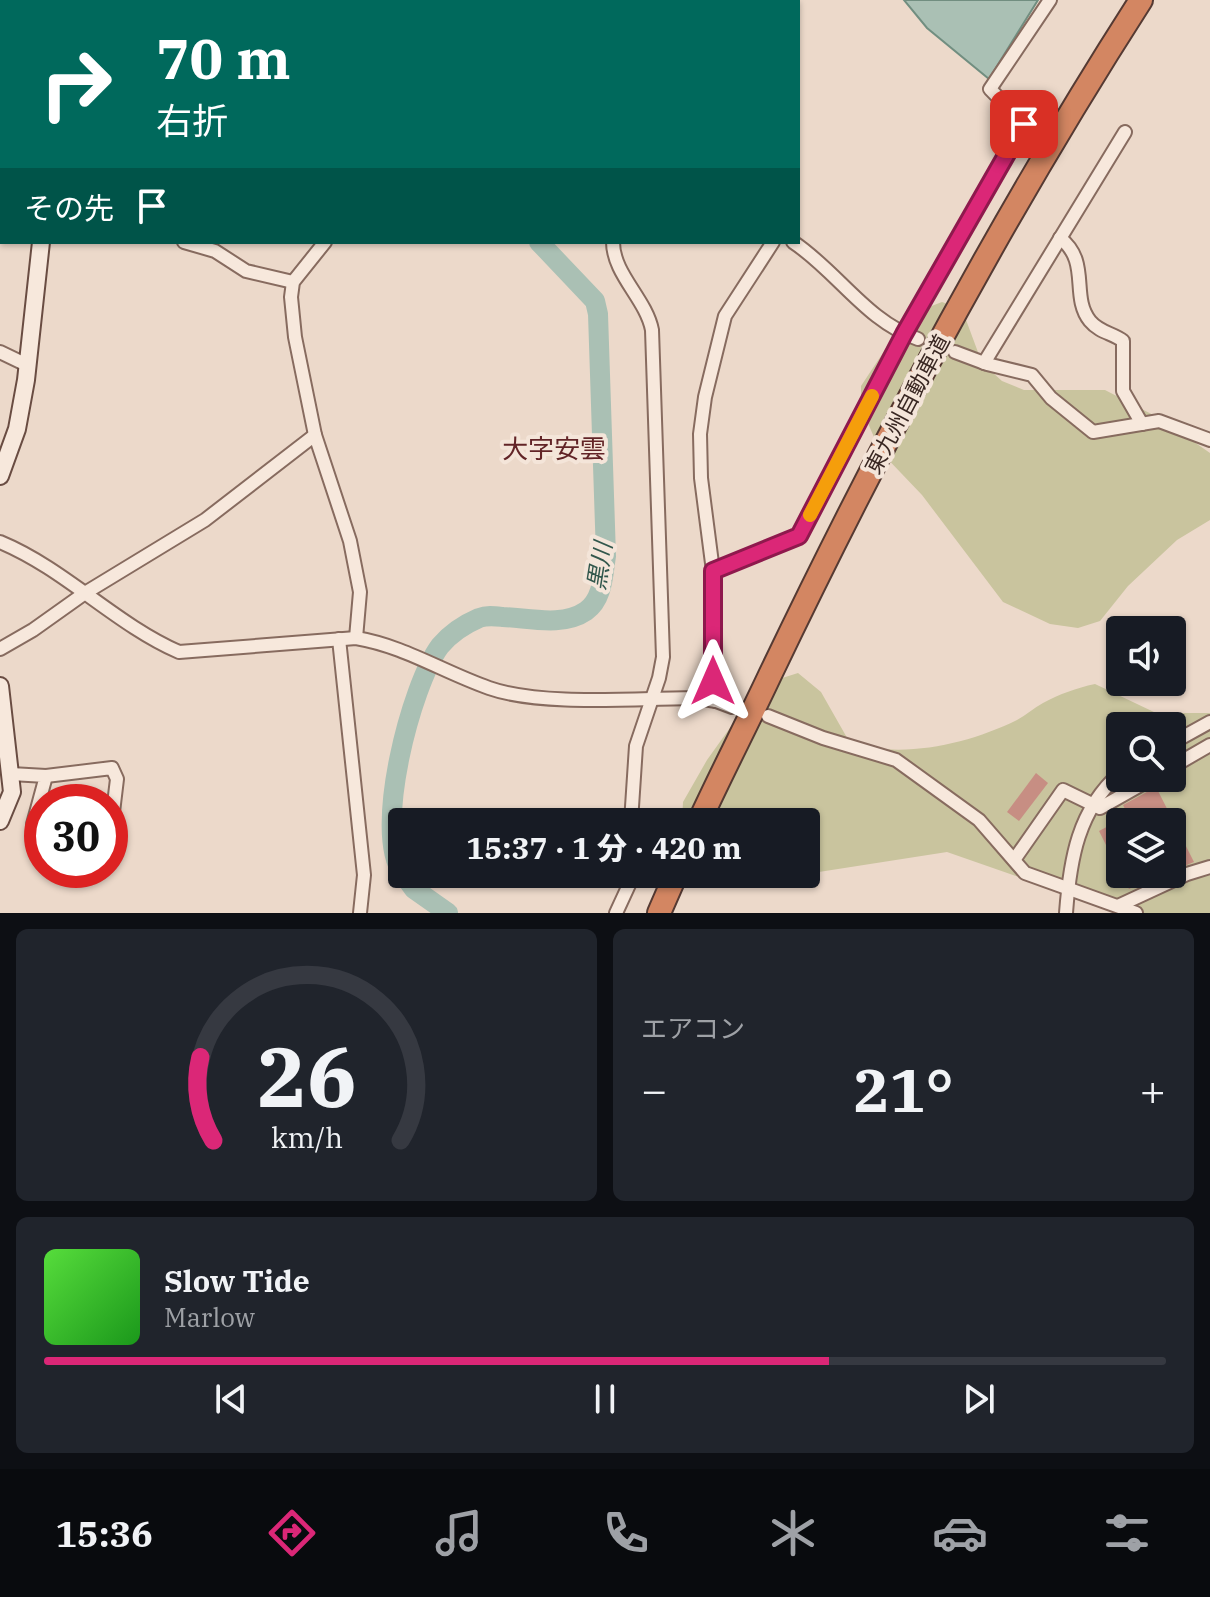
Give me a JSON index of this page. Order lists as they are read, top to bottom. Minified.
{"streets":{"highway":["東九州自動車道"]},"districts":["大字安雲"],"water":["黒川"],"page":{"turn":["70 m","右折"],"then":"その先","limit":"30","trip":"15:37 · 1 分 · 420 m","tile":"エアコン","heat":["−","21°","+"],"song":["Slow Tide","Marlow"],"tabs":"15:36","gauge":["26","km/h"]}}
